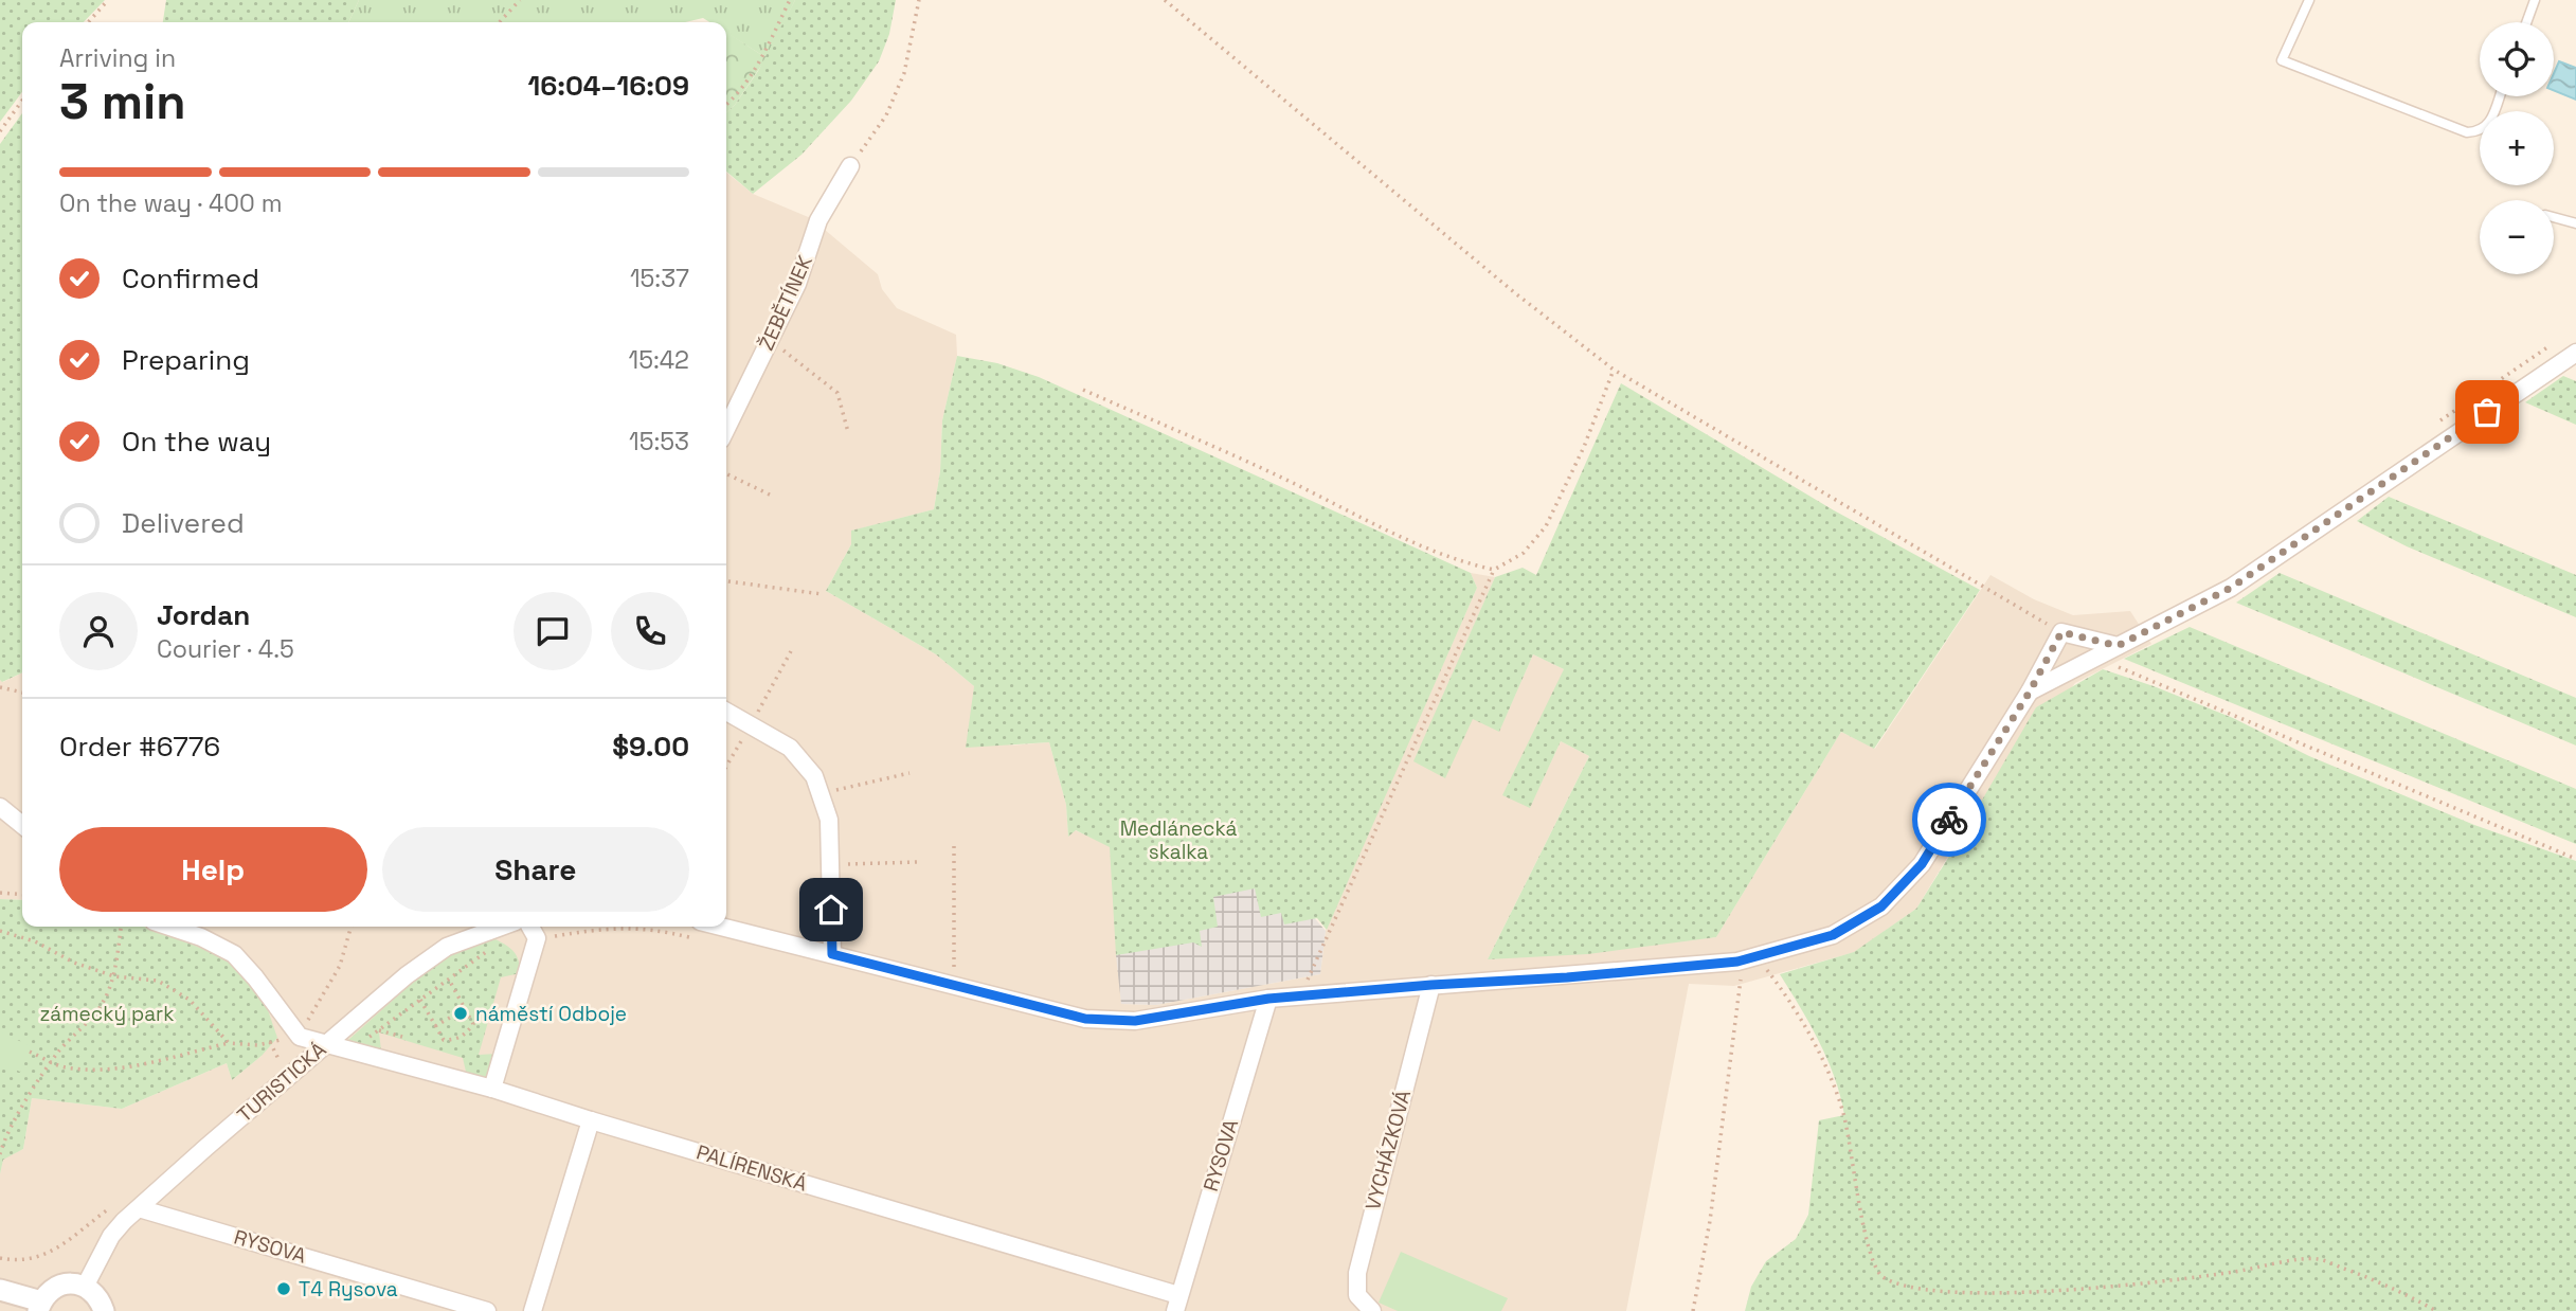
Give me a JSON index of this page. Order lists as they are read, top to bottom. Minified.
{"streets":{"street":["ŽEBĚTÍNEK","TURISTICKÁ","VYCHÁZKOVÁ","RYSOVA","PALÍRENSKÁ"]},"crossings":[["TURISTICKÁ","RYSOVA"],["TURISTICKÁ","PALÍRENSKÁ"],["RYSOVA","PALÍRENSKÁ"]],"parks":["Medlánecká skalka","zámecký park"],"places":["náměstí Odboje","T4 Rysova"],"page":{"map_buttons":["+","−"],"heading":["3 min","Arriving in","16:04–16:09"],"panel":["Jordan","Courier · 4.5","Order #6776","$9.00"],"bar":"On the way · 400 m","list":[["Confirmed","15:37"],["Preparing","15:42"],["On the way","15:53"],"Delivered"],"buttons":["Help","Share"]}}
